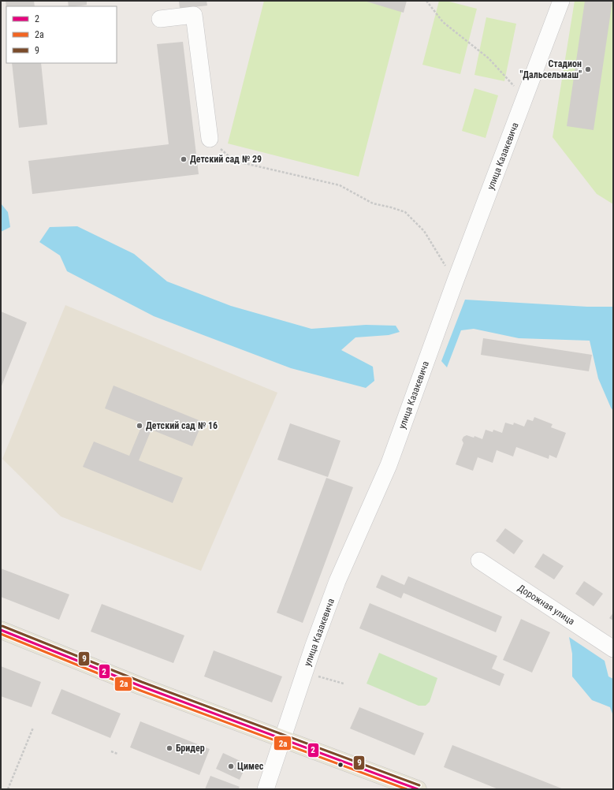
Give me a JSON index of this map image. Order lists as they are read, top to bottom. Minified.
{"streets":{"street":["улица Казакевича","Дорожная улица"]},"places":["Стадион \"Дальсельмаш\"","Детский сад № 29","Детский сад № 16","Бридер","Цимес"],"lines":["transit line 9","transit line 2","transit line 2а"],"legend":["2","2а","9"]}
